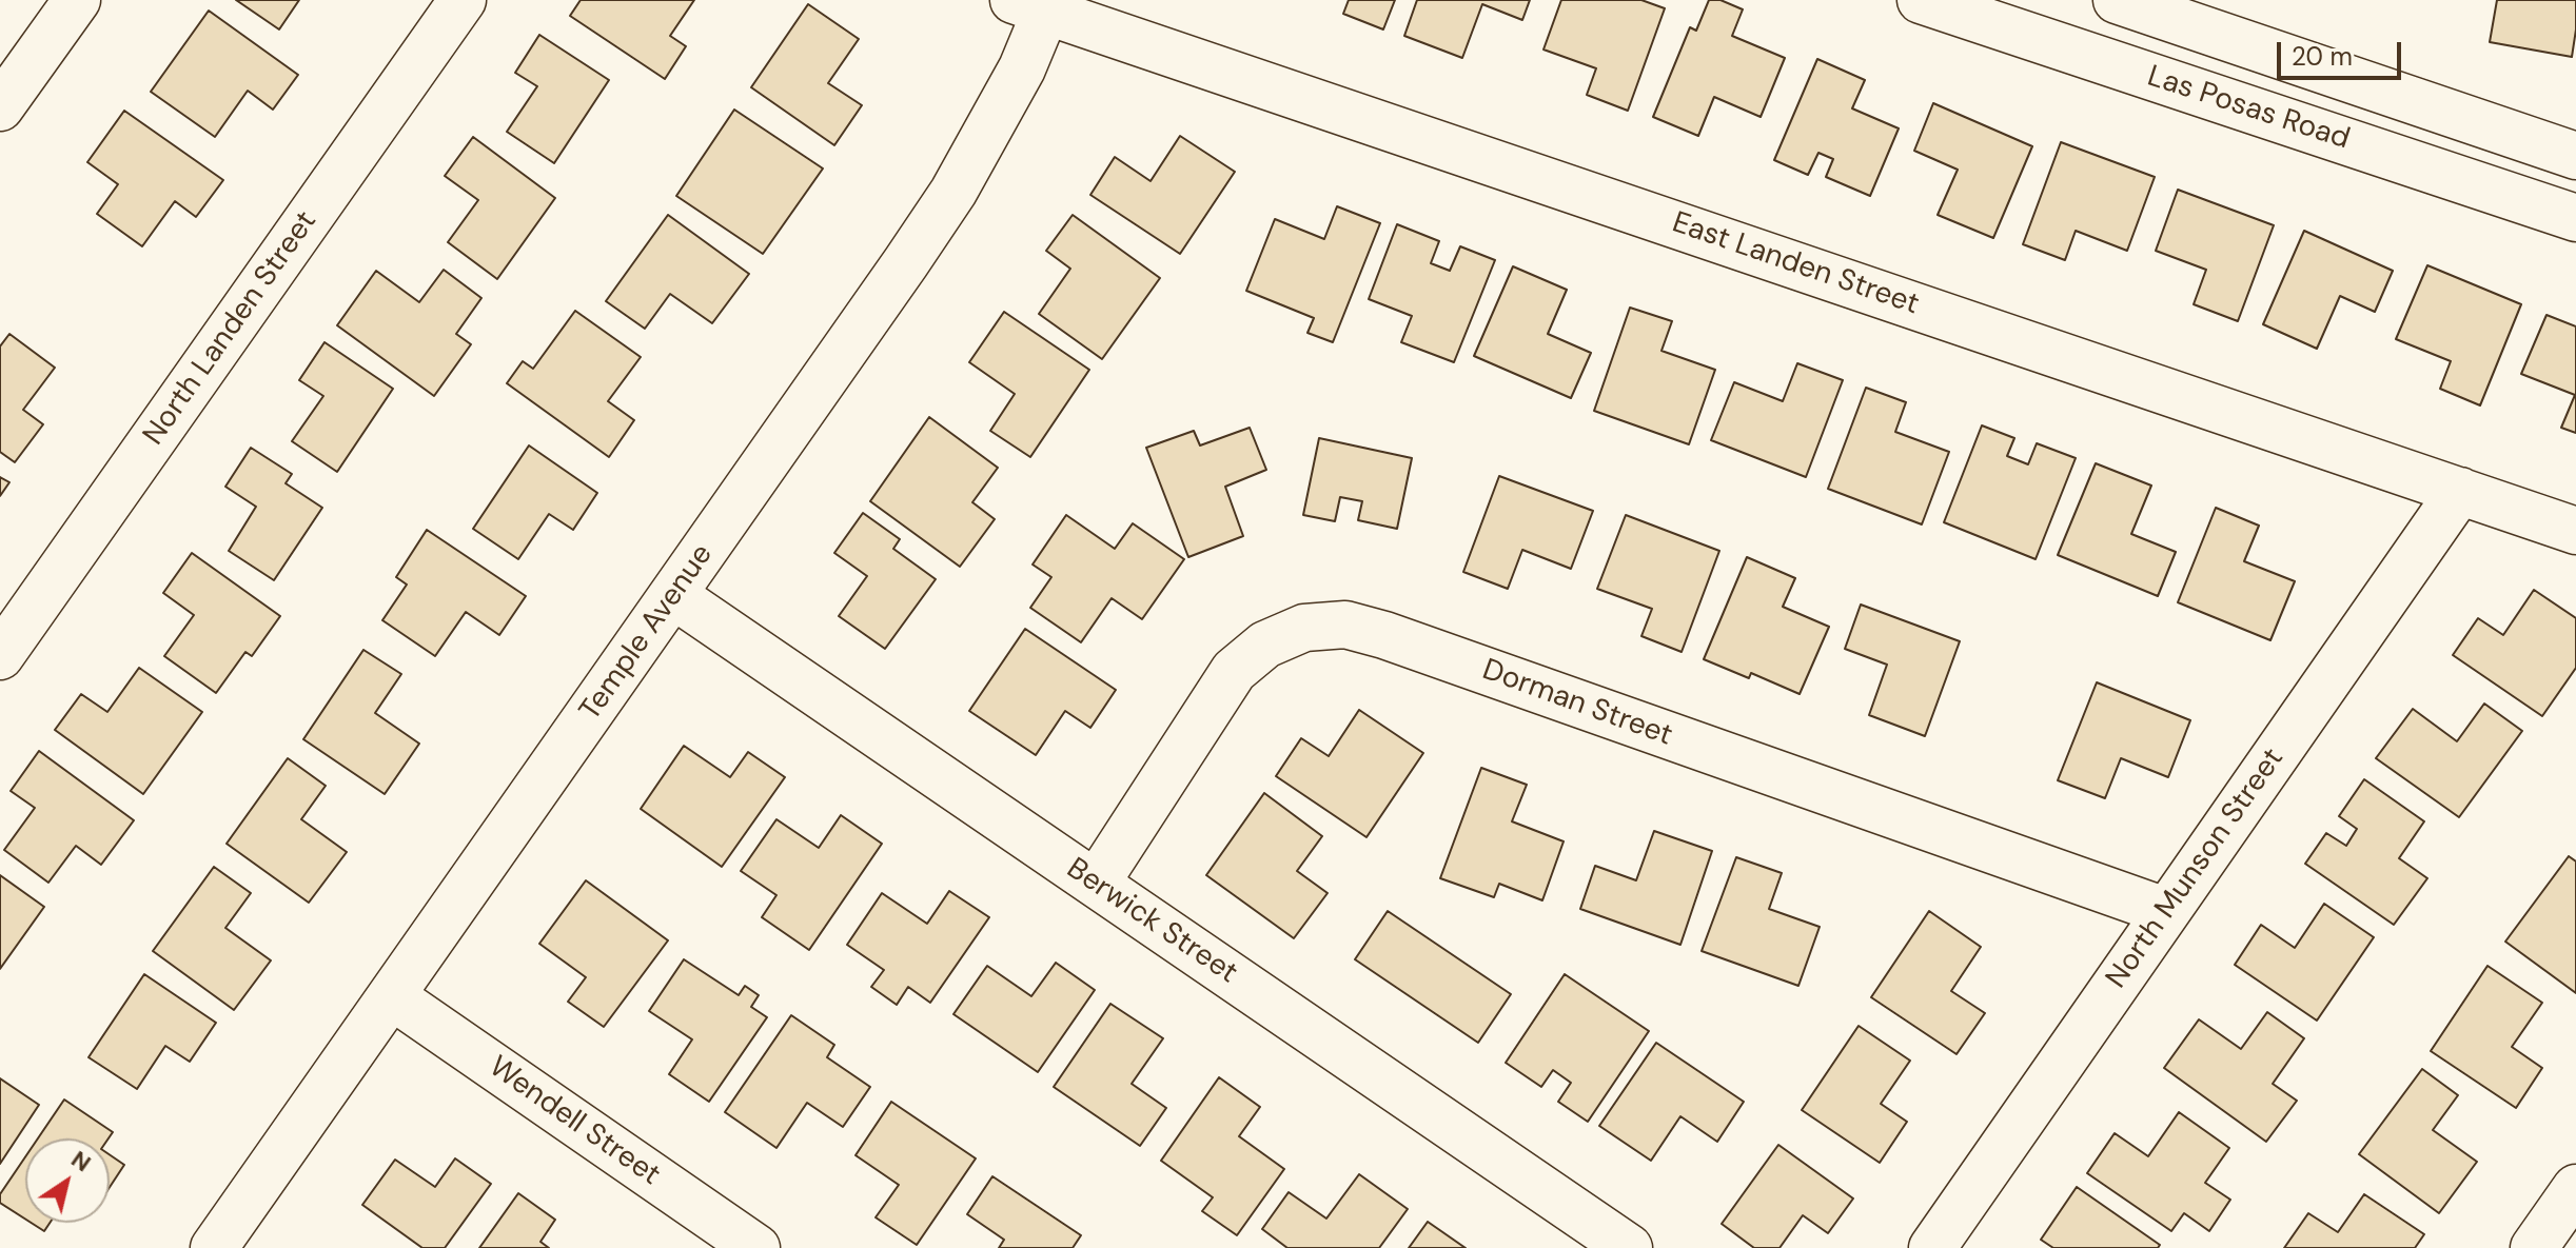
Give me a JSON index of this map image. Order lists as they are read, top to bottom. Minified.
{"streets":{"street":["Las Posas Road","East Landen Street","North Landen Street","Temple Avenue","Dorman Street","North Munson Street","Berwick Street","Wendell Street"]},"crossings":[["East Landen Street","Temple Avenue"],["East Landen Street","North Munson Street"],["Temple Avenue","Berwick Street"],["Temple Avenue","Wendell Street"],["Dorman Street","North Munson Street"],["Dorman Street","Berwick Street"]],"scale_bar":"20 m","north":"top right"}
